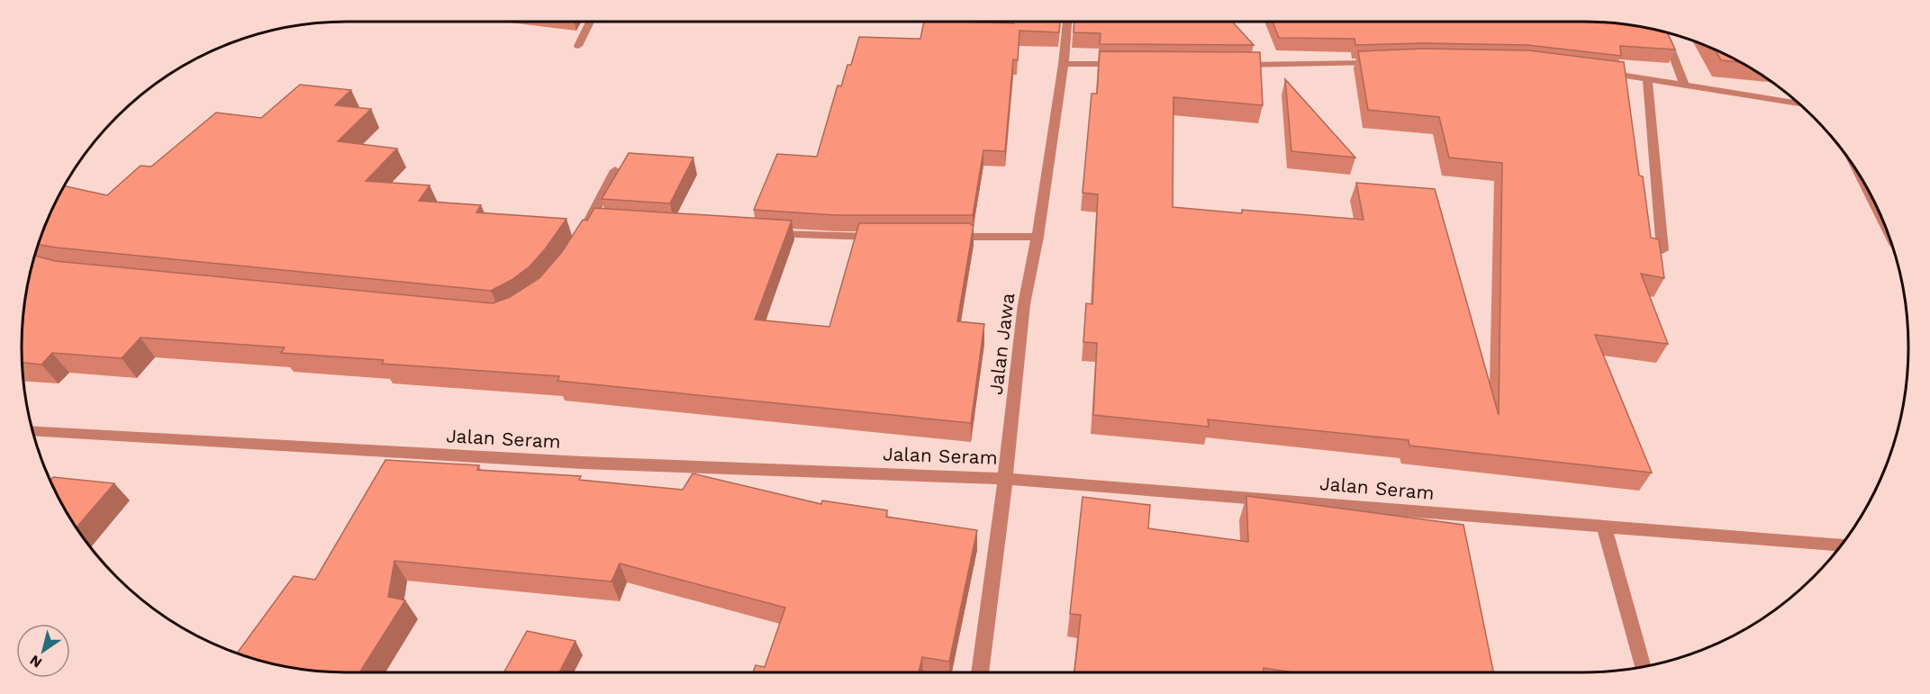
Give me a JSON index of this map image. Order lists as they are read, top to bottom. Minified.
{"streets":{"street":["Jalan Jawa","Jalan Seram"]},"crossings":[["Jalan Jawa","Jalan Seram"]],"north":"bottom left"}
